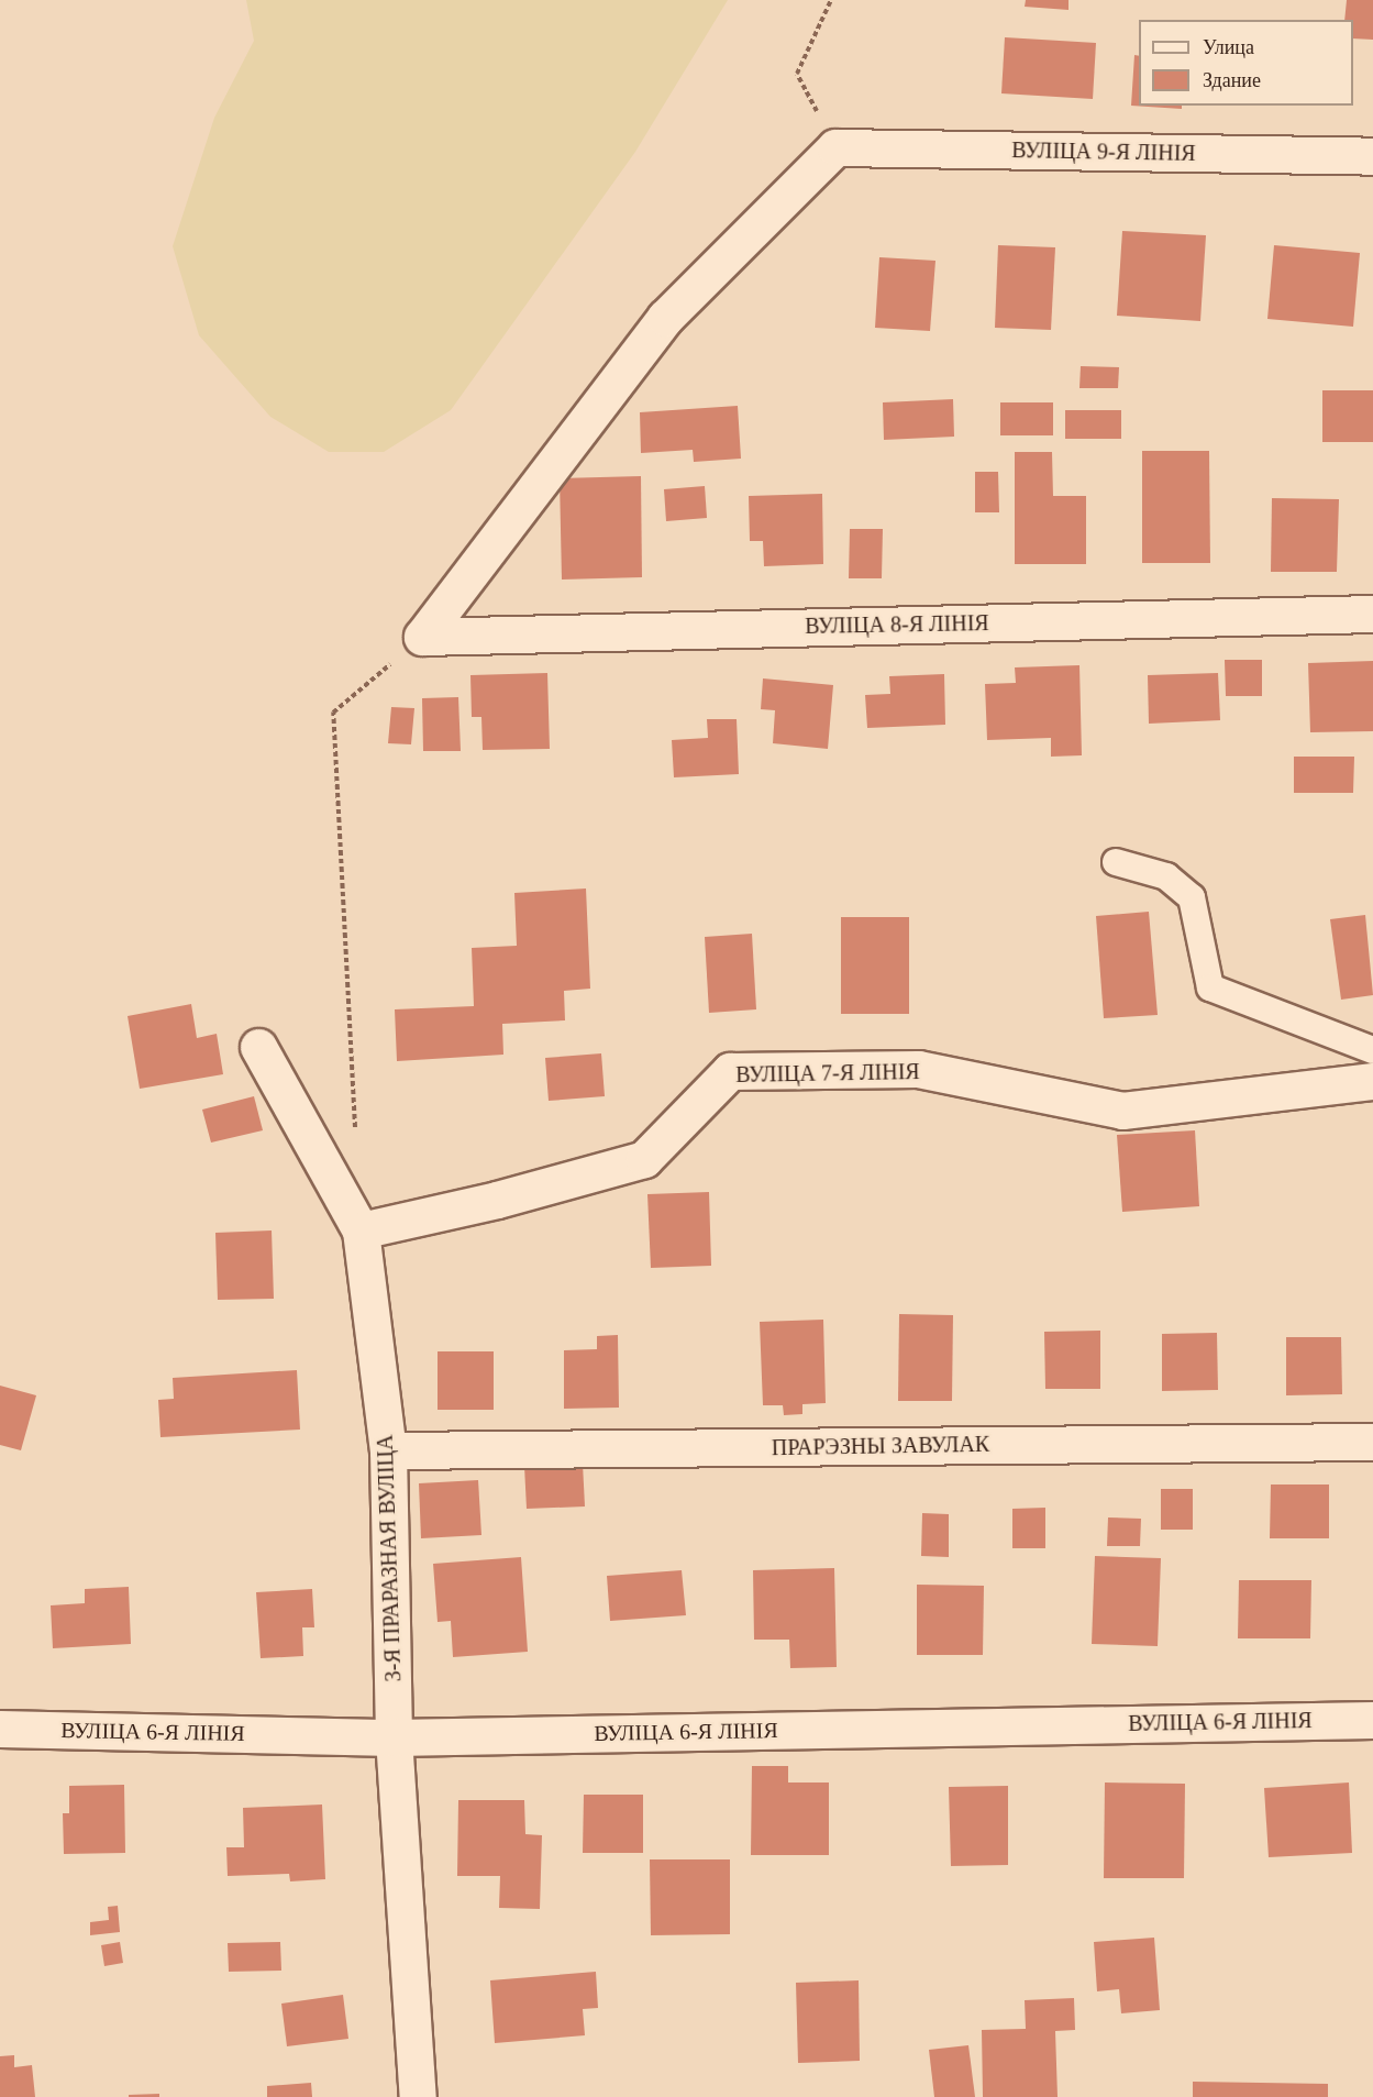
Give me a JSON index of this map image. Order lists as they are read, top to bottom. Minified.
{"streets":{"street":["ВУЛІЦА 9-Я ЛІНІЯ","ВУЛІЦА 8-Я ЛІНІЯ","ВУЛІЦА 7-Я ЛІНІЯ","ПРАРЭЗНЫ ЗАВУЛАК","3-Я ПРАРАЗНАЯ ВУЛІЦА","ВУЛІЦА 6-Я ЛІНІЯ"]},"crossings":[["ВУЛІЦА 7-Я ЛІНІЯ","3-Я ПРАРАЗНАЯ ВУЛІЦА"],["ПРАРЭЗНЫ ЗАВУЛАК","3-Я ПРАРАЗНАЯ ВУЛІЦА"],["3-Я ПРАРАЗНАЯ ВУЛІЦА","ВУЛІЦА 6-Я ЛІНІЯ"]],"legend":["Улица","Здание"]}
